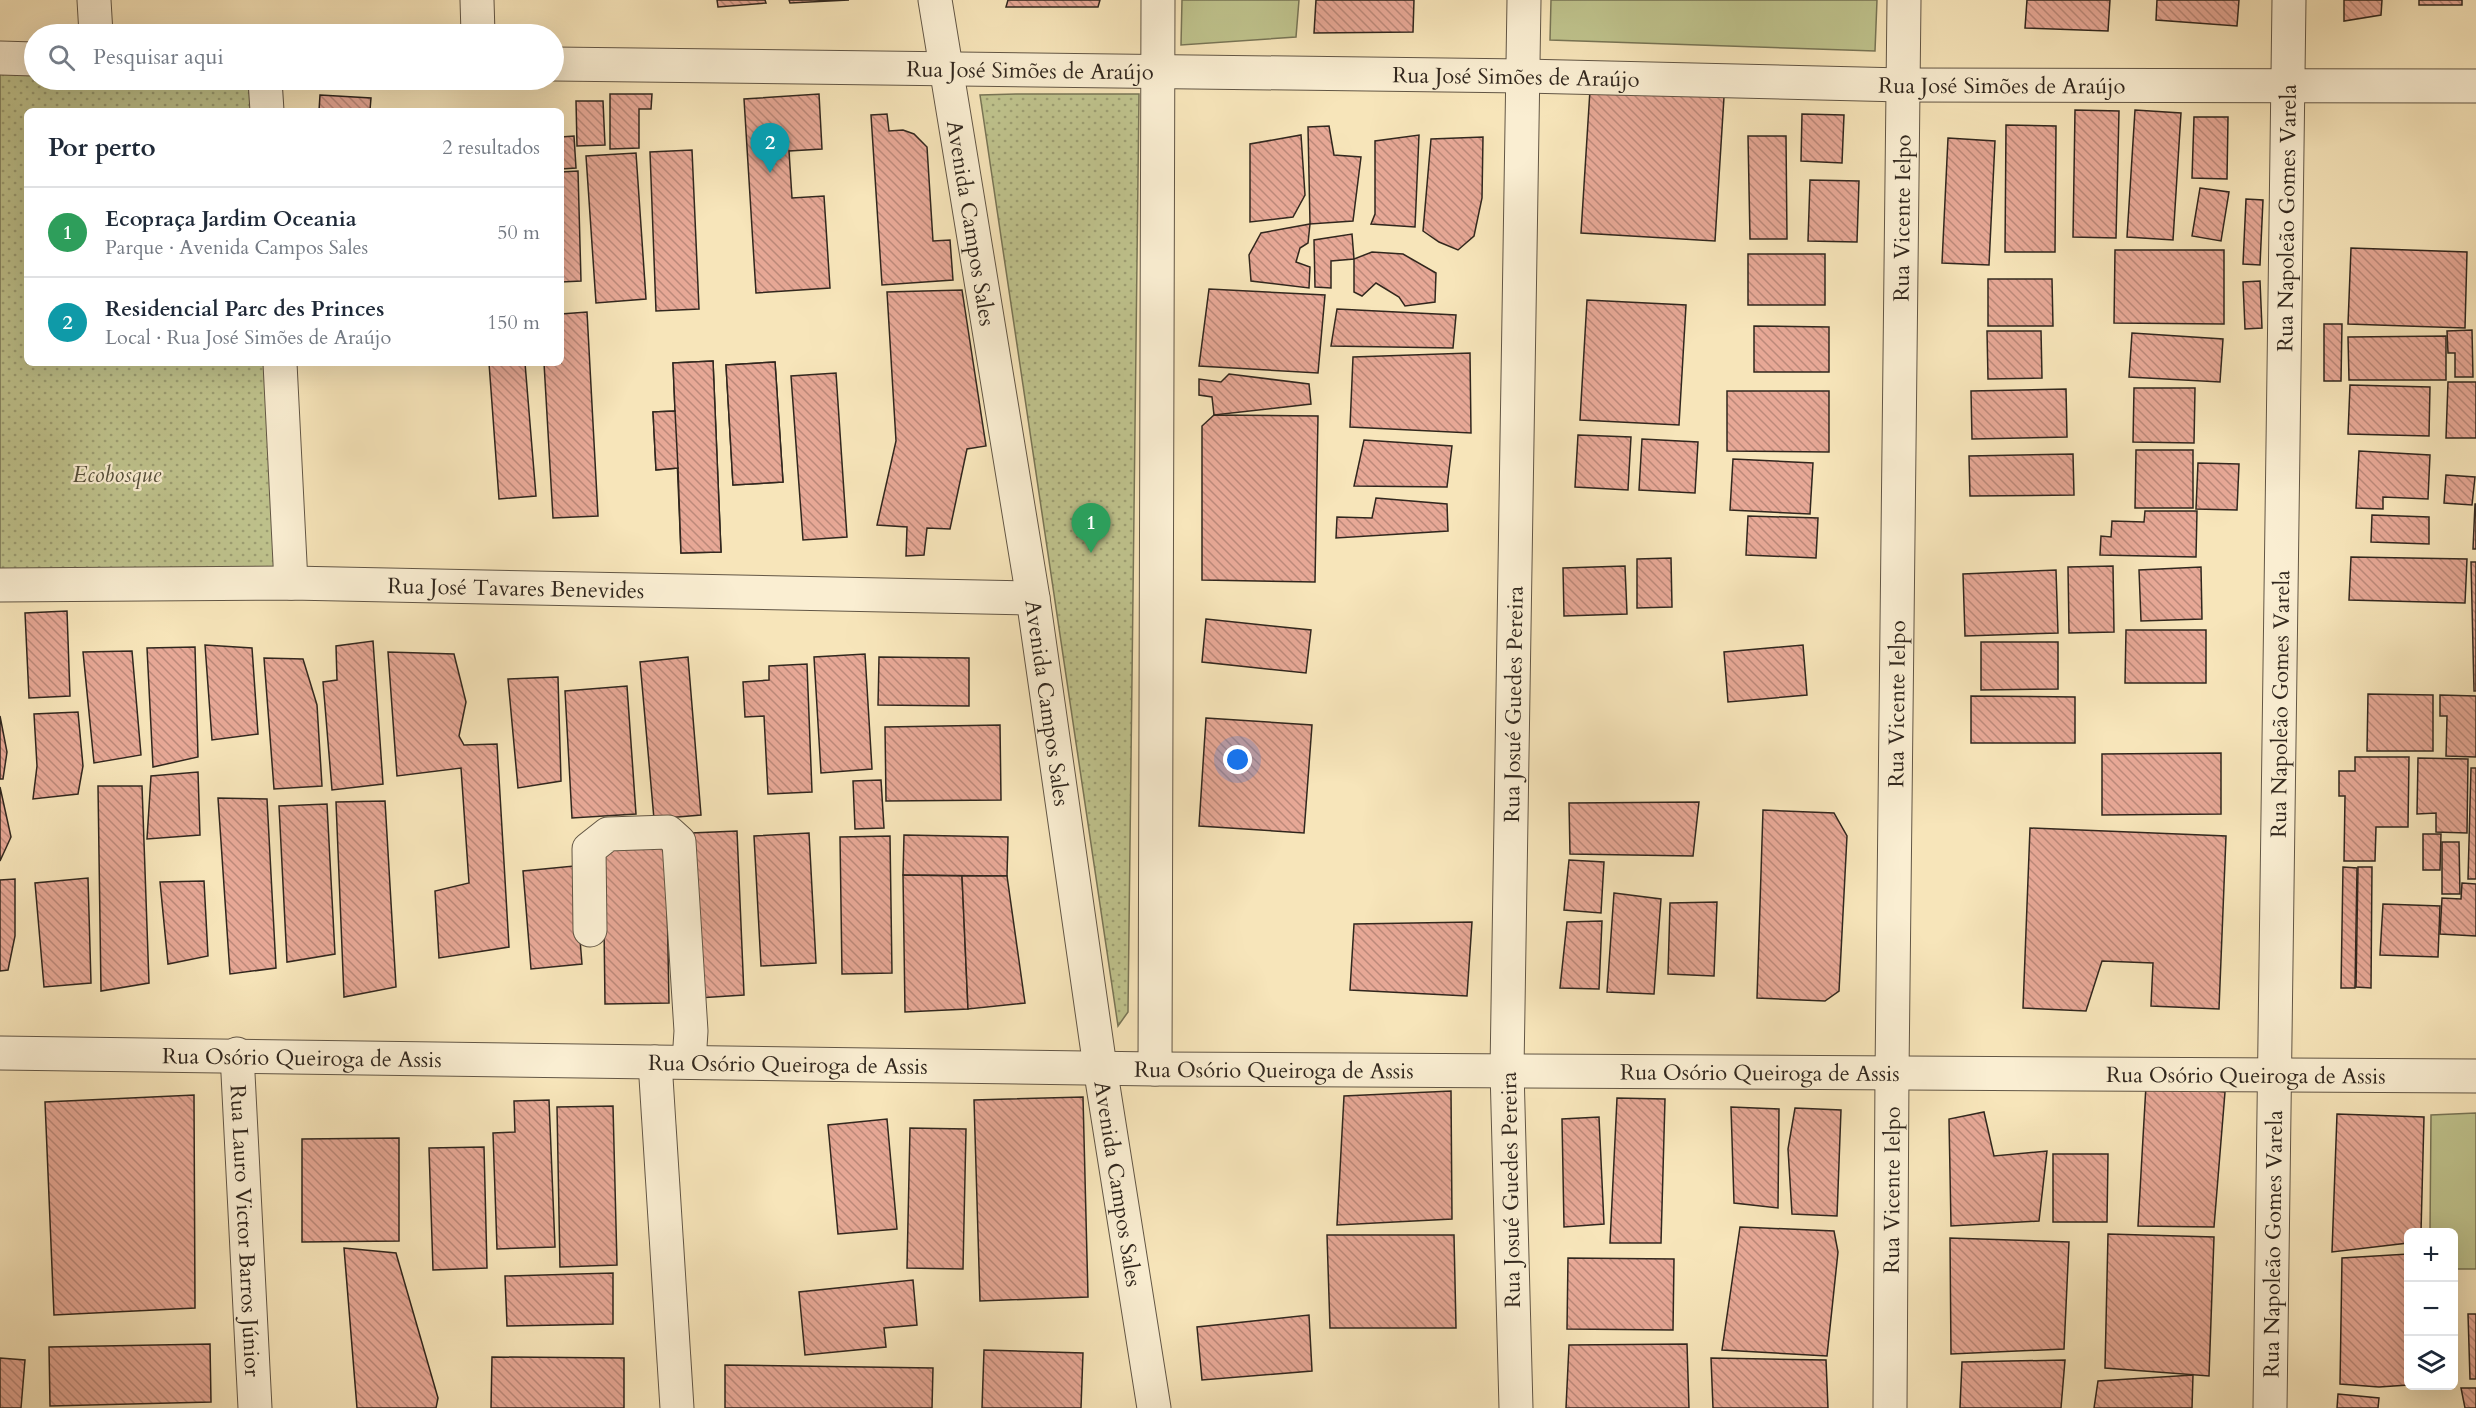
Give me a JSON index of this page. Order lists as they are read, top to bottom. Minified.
{"streets":{"street":["Rua José Simões de Araújo","Rua Vicente Ielpo","Rua Napoleão Gomes Varela","Avenida Campos Sales","Rua José Tavares Benevides","Rua Josué Guedes Pereira","Rua Osório Queiroga de Assis","Rua Lauro Victor Barros Júnior"]},"crossings":[["Rua José Simões de Araújo","Rua Vicente Ielpo"],["Rua José Simões de Araújo","Rua Napoleão Gomes Varela"],["Rua José Simões de Araújo","Avenida Campos Sales"],["Rua José Simões de Araújo","Rua Josué Guedes Pereira"],["Rua Vicente Ielpo","Rua Osório Queiroga de Assis"],["Rua Napoleão Gomes Varela","Rua Osório Queiroga de Assis"],["Avenida Campos Sales","Rua José Tavares Benevides"],["Avenida Campos Sales","Rua Osório Queiroga de Assis"],["Rua Josué Guedes Pereira","Rua Osório Queiroga de Assis"],["Rua Osório Queiroga de Assis","Rua Lauro Victor Barros Júnior"]],"parks":["Ecobosque"],"page":{"search":"Pesquisar aqui","heading":["Por perto","2 resultados"],"pins":["2","1"],"list":[{"mark":"1","name":"Ecopraça Jardim Oceania","note":"Parque · Avenida Campos Sales","value":"50 m"},{"mark":"2","name":"Residencial Parc des Princes","note":"Local · Rua José Simões de Araújo","value":"150 m"}],"map_buttons":["+","−"]}}
